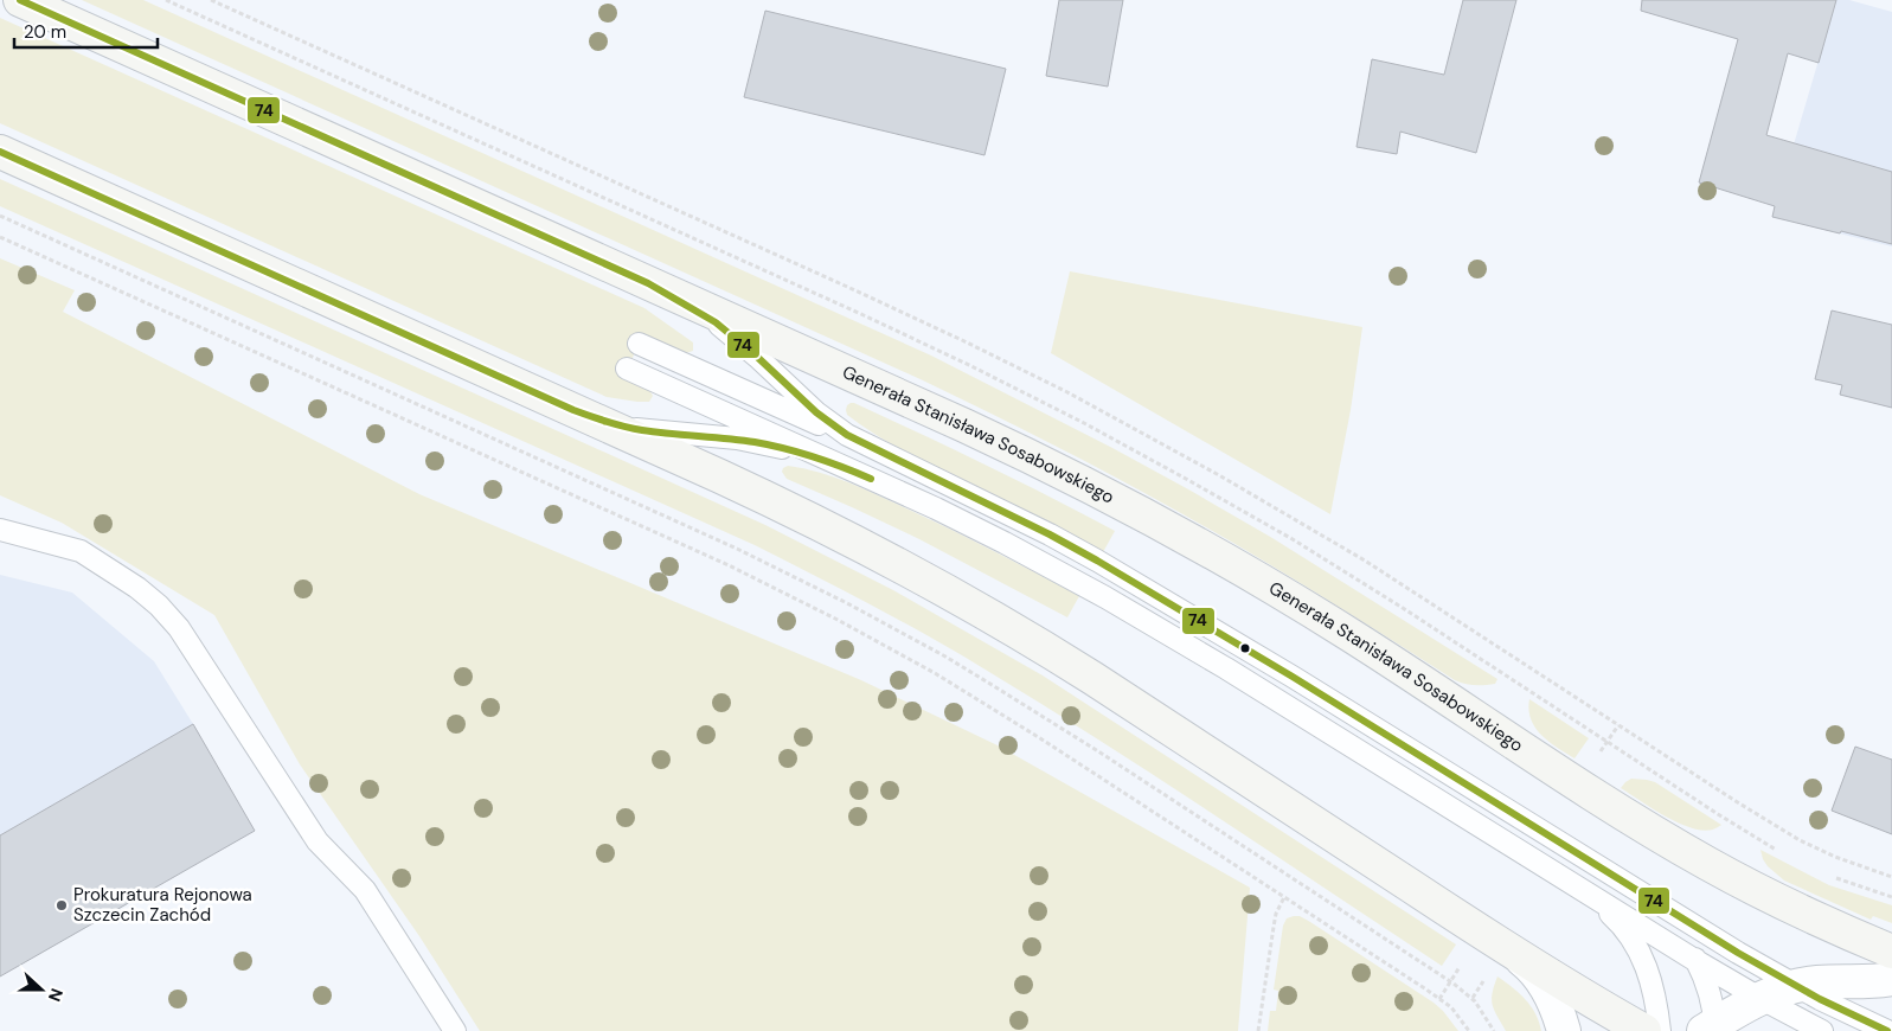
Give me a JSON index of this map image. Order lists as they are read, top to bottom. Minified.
{"streets":{"main road":["Generała Stanisława Sosabowskiego"]},"places":["Prokuratura Rejonowa Szczecin Zachód"],"lines":["transit line 74"],"scale_bar":"20 m","north":"right"}
